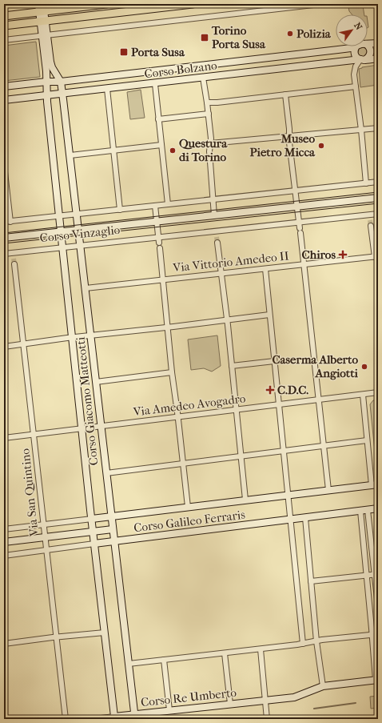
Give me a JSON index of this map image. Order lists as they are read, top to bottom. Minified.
{"streets":{"street":["Corso Bolzano","Corso Vinzaglio","Via Vittorio Amedeo II","Corso Giacomo Matteotti","Via Amedeo Avogadro","Via San Quintino","Corso Galileo Ferraris","Corso Re Umberto"]},"crossings":[["Corso Bolzano","Corso Giacomo Matteotti"],["Corso Vinzaglio","Corso Giacomo Matteotti"],["Corso Vinzaglio","Via San Quintino"],["Via Vittorio Amedeo II","Corso Giacomo Matteotti"],["Corso Giacomo Matteotti","Via Amedeo Avogadro"],["Corso Giacomo Matteotti","Corso Galileo Ferraris"],["Corso Giacomo Matteotti","Corso Re Umberto"],["Via Amedeo Avogadro","Via San Quintino"],["Via San Quintino","Corso Galileo Ferraris"]],"places":{"other":["Polizia","Museo Pietro Micca","Questura di Torino","Caserma Alberto Angiotti"],"transit":["Torino Porta Susa","Porta Susa"],"health":["Chiros","C.D.C."]},"north":"top right"}
